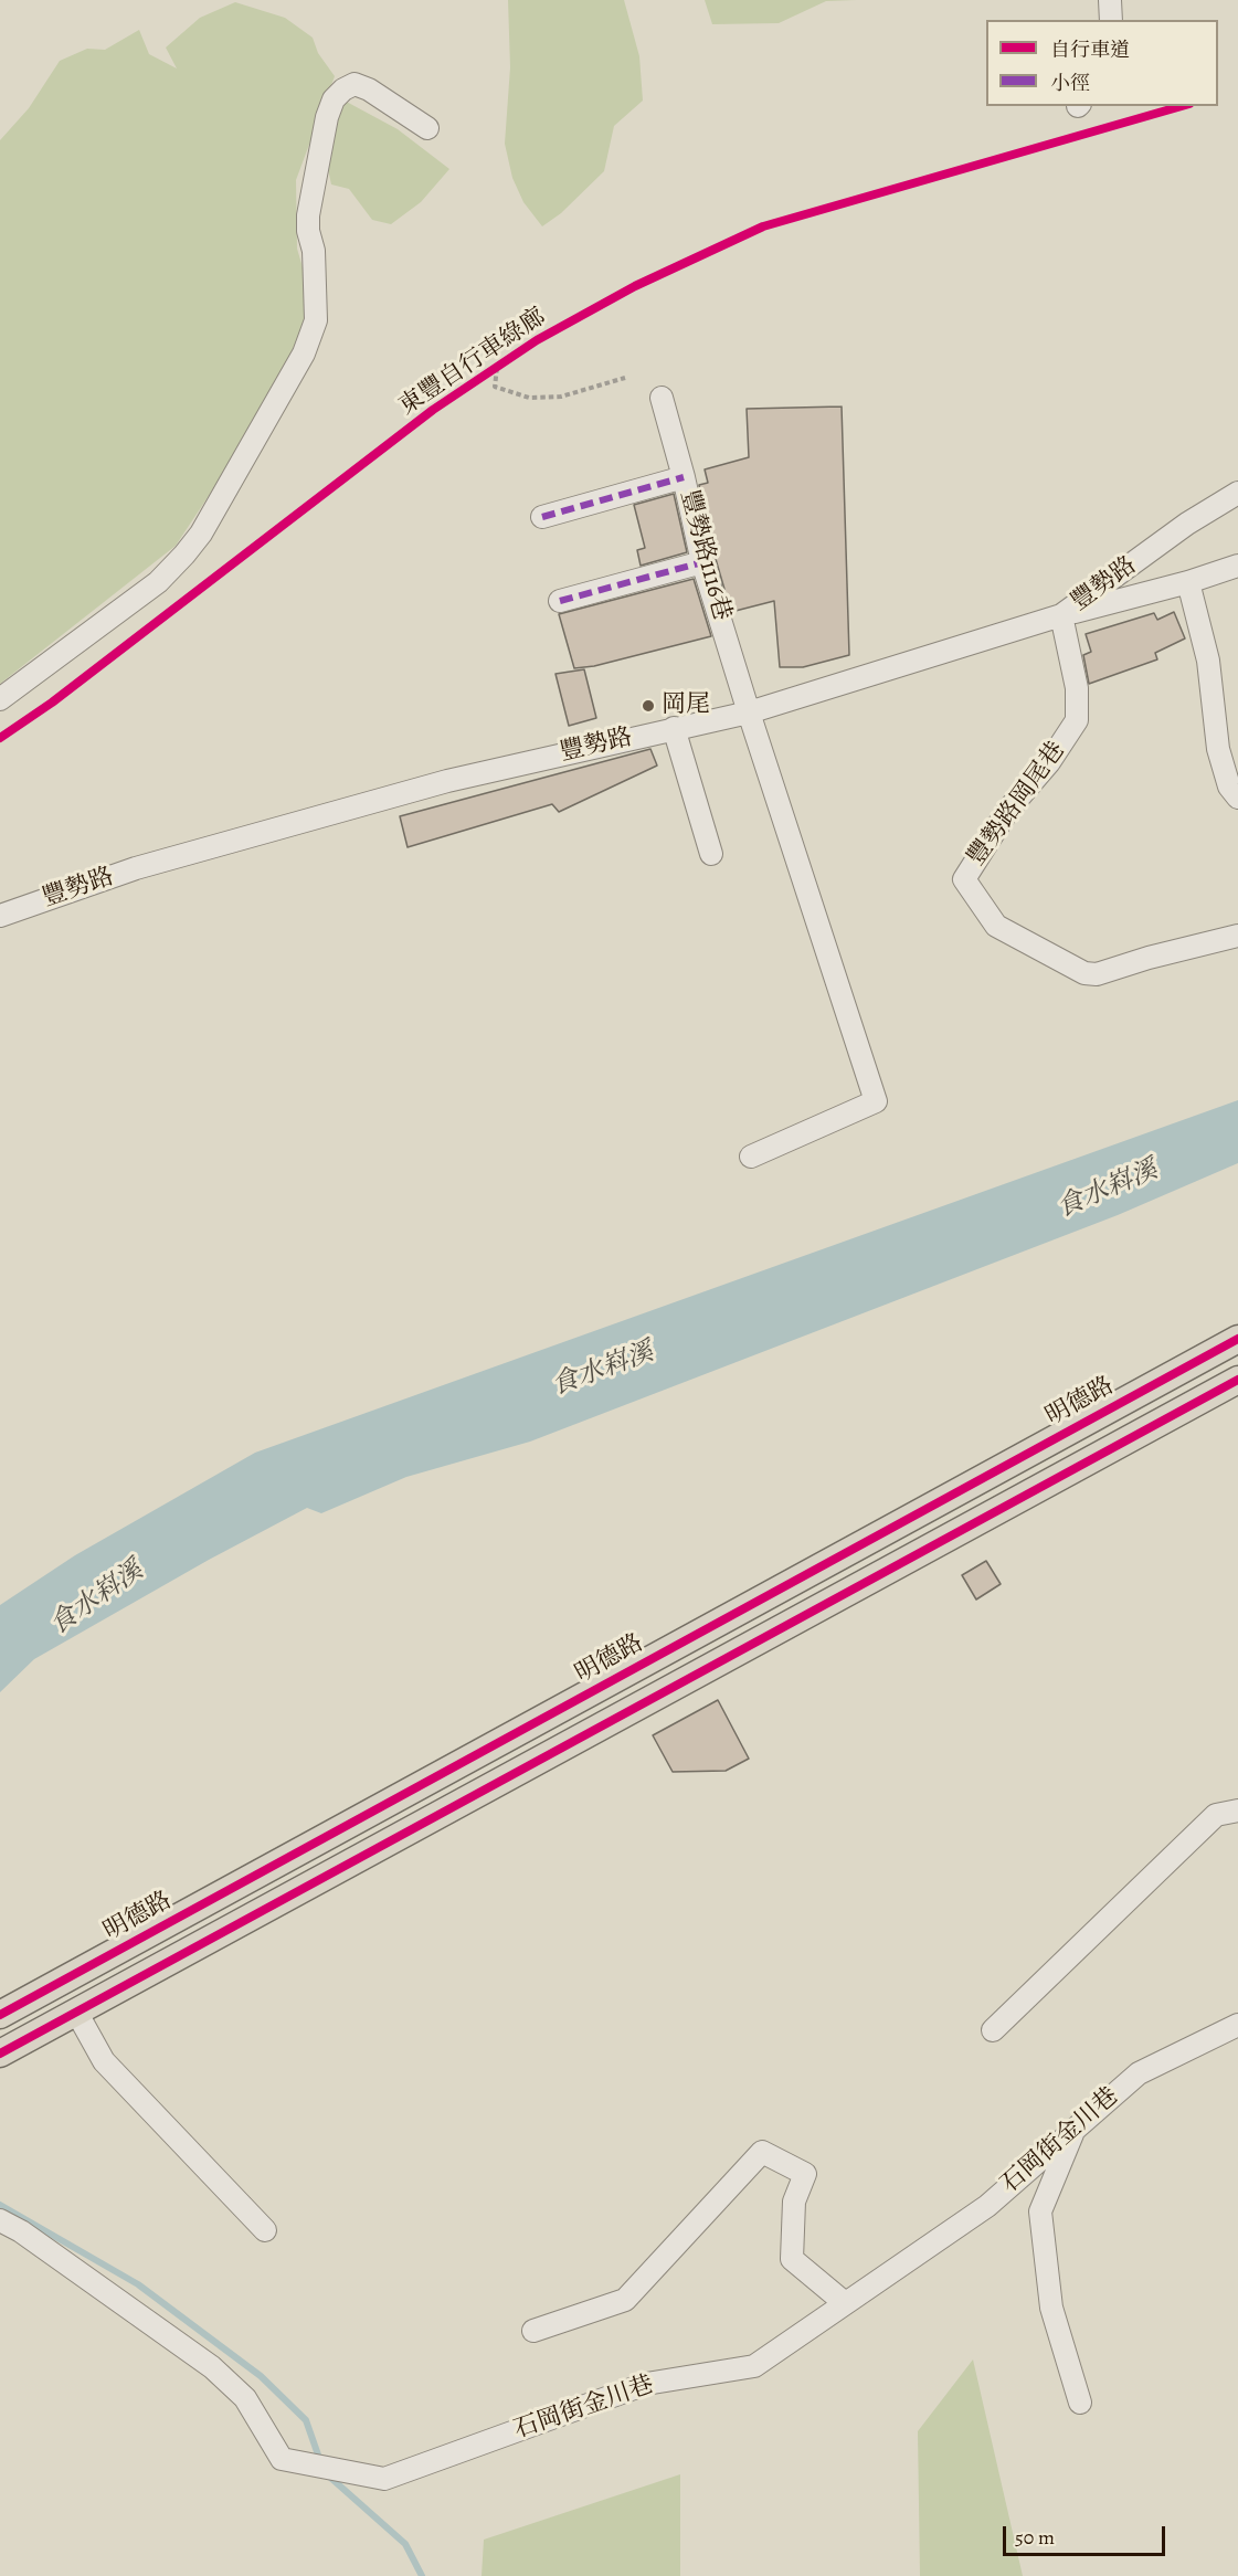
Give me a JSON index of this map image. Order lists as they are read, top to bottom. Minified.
{"streets":{"main road":["明德路"],"street":["豐勢路1116巷","豐勢路","豐勢路岡尾巷","石岡街金川巷"],"cycle path":["東豐自行車綠廊"]},"crossings":[["豐勢路1116巷","豐勢路"],["豐勢路","豐勢路岡尾巷"]],"water":["食水嵙溪"],"places":["岡尾"],"legend":["自行車道","小徑"],"scale_bar":"50 m"}
